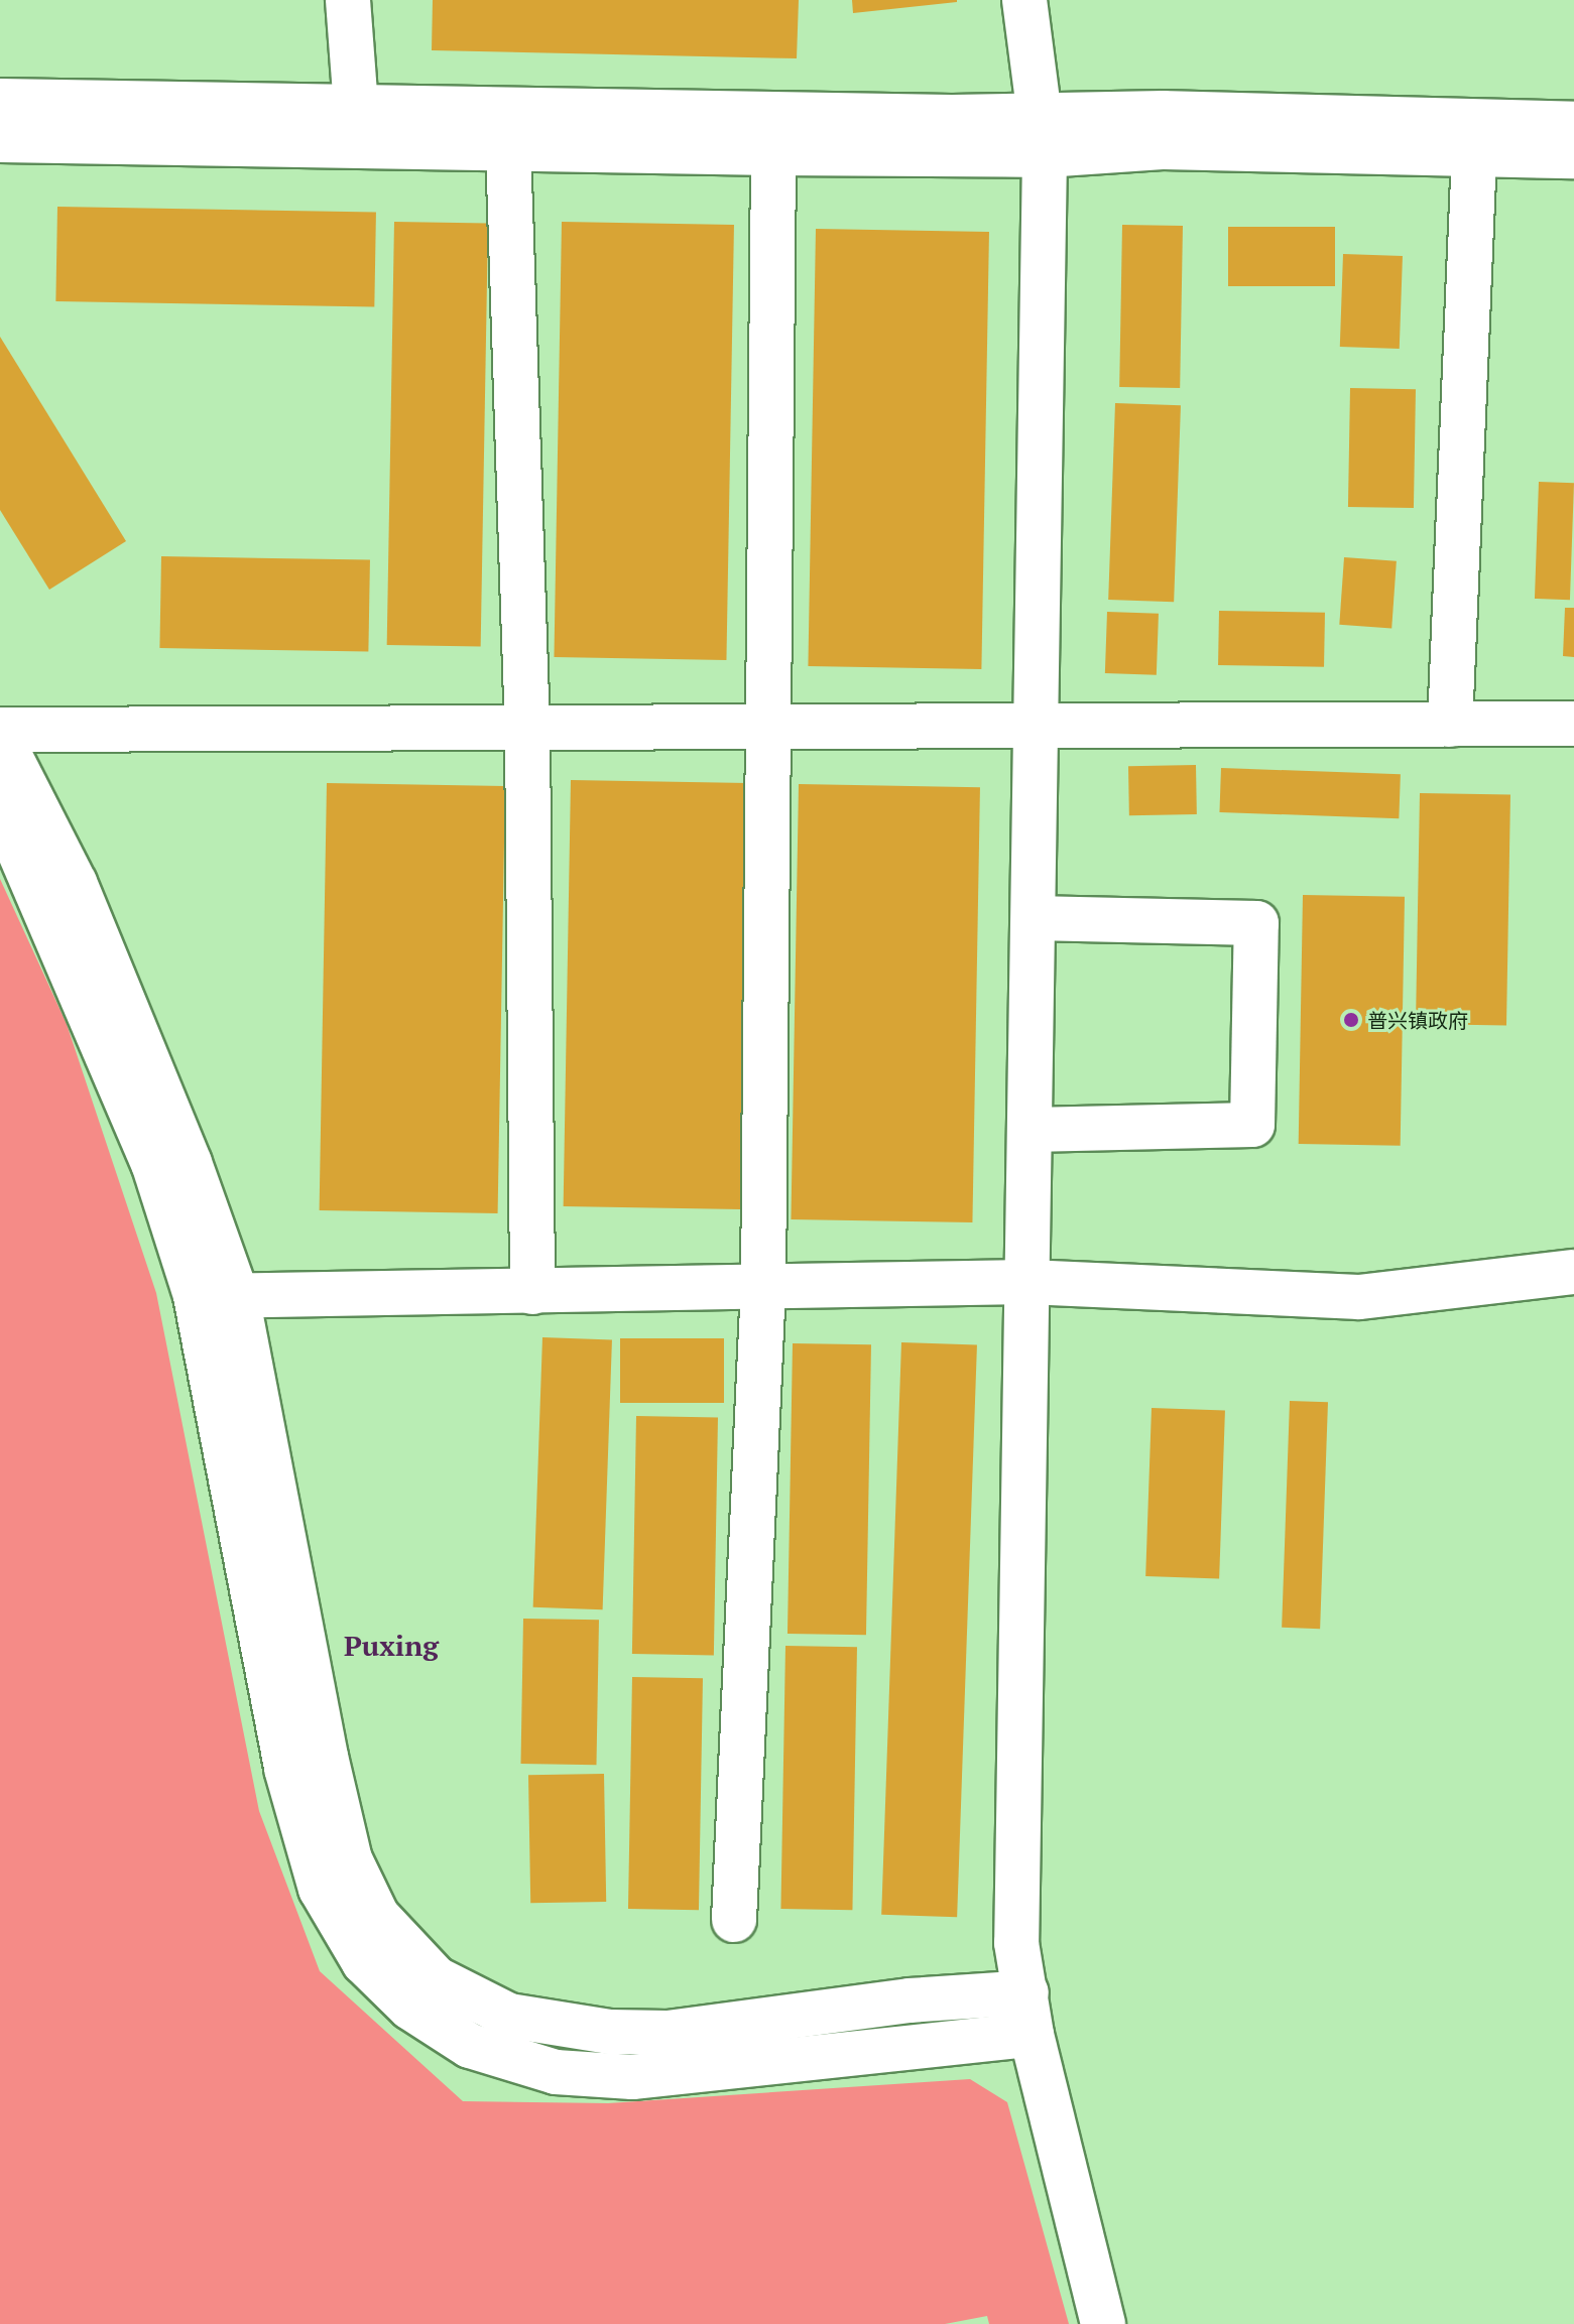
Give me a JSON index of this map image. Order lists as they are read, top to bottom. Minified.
{"districts":["Puxing"],"places":["普兴镇政府"]}
